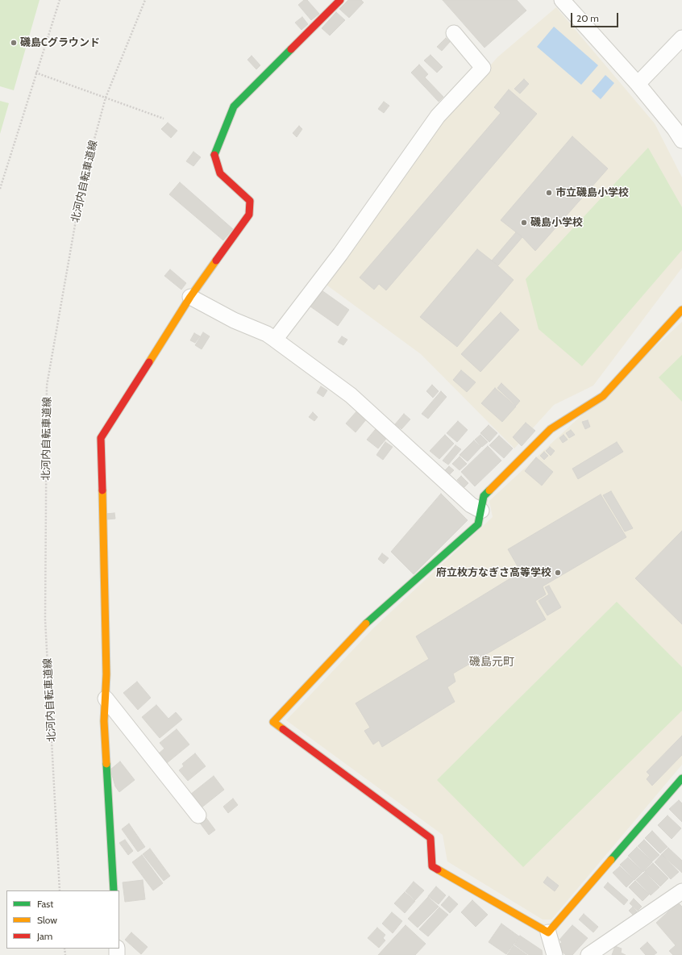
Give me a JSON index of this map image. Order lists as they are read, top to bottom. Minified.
{"streets":{"path":["北河内自転車道線"]},"districts":["磯島元町"],"places":["磯島Cグラウンド","市立磯島小学校","磯島小学校","府立枚方なぎさ高等学校"],"legend":["Fast","Slow","Jam"],"scale_bar":"20 m"}
